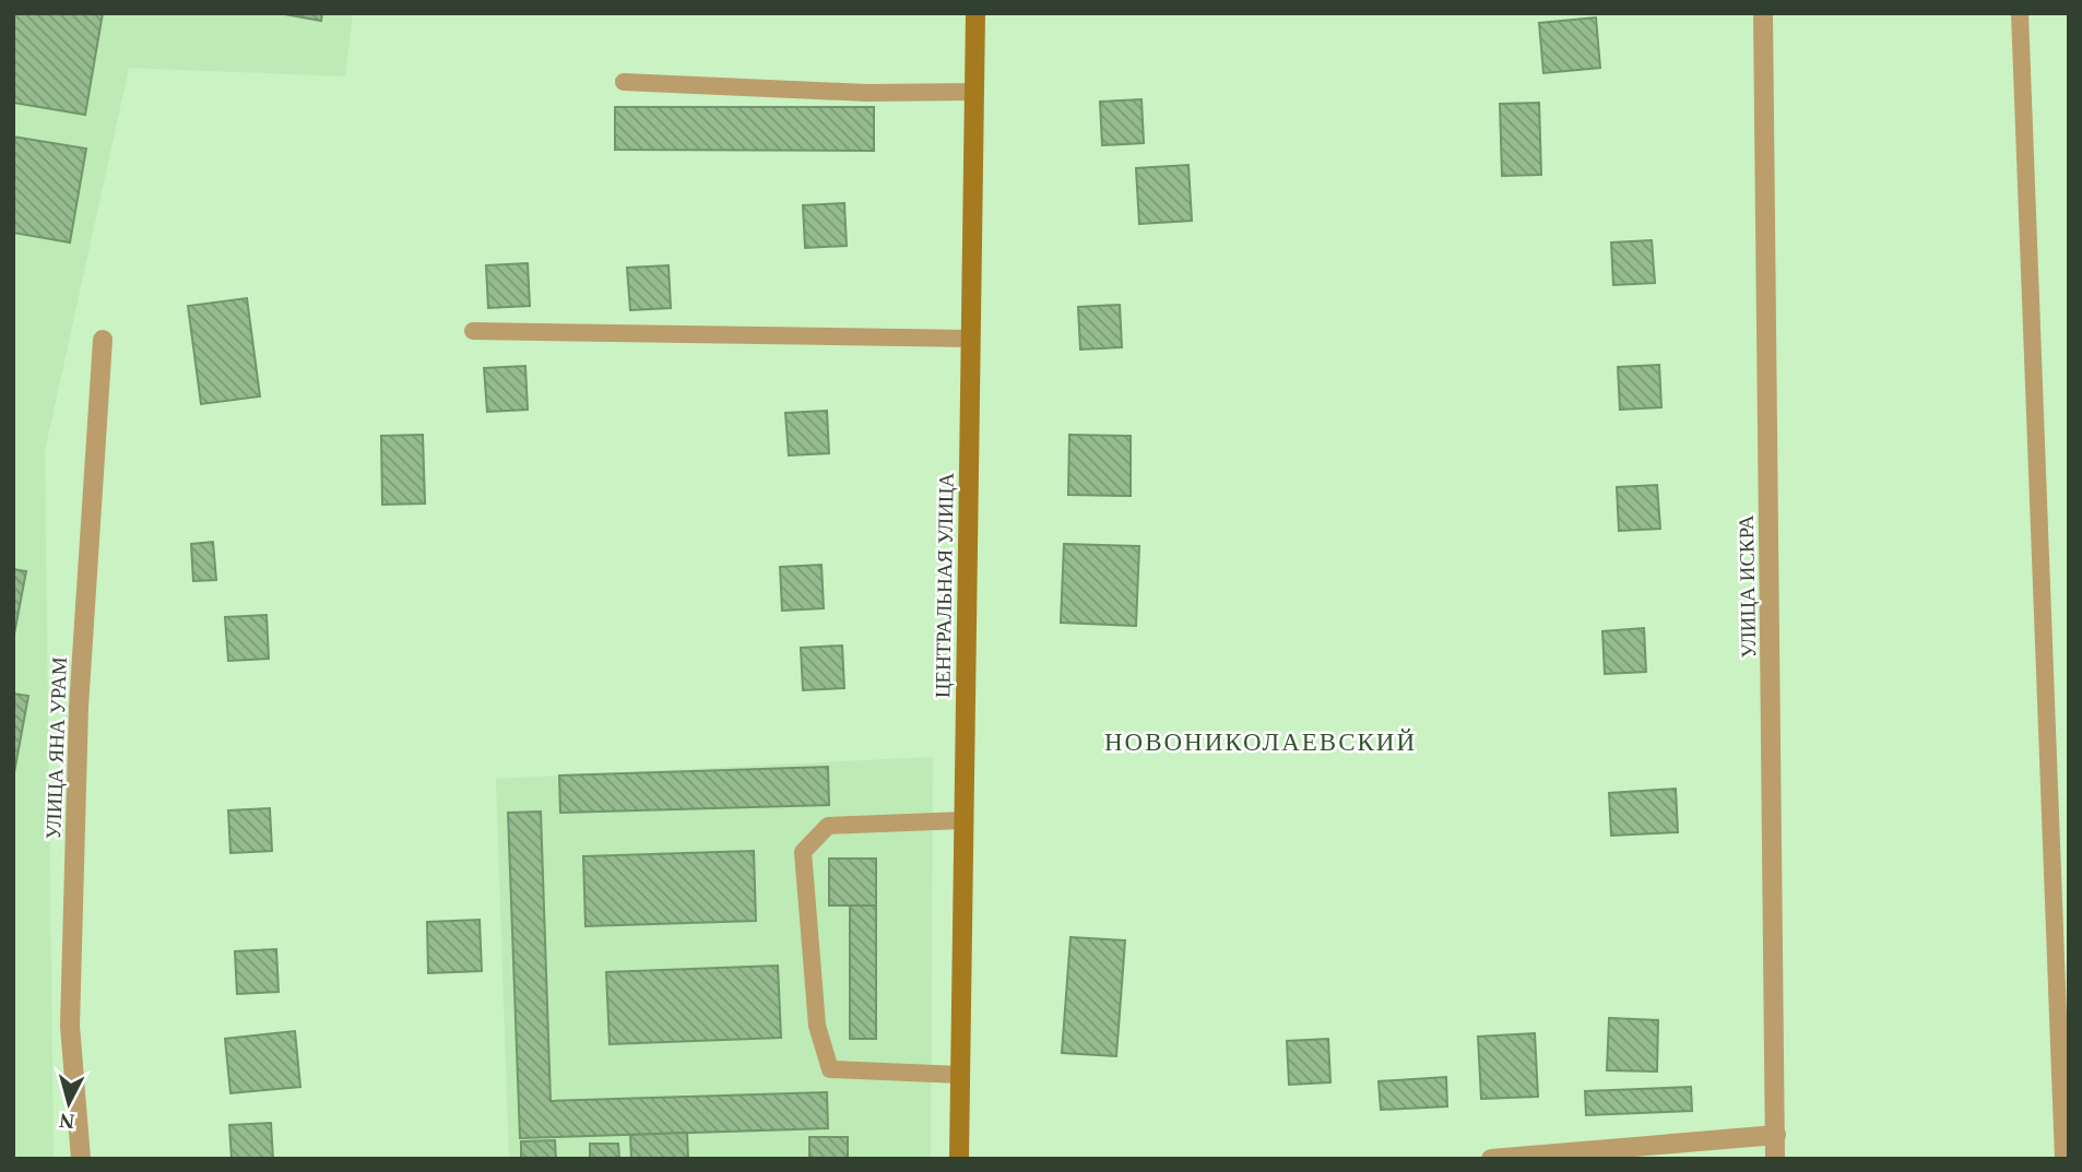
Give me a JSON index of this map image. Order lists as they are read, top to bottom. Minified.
{"streets":{"main road":["ЦЕНТРАЛЬНАЯ УЛИЦА"],"street":["УЛИЦА ИСКРА","УЛИЦА ЯНА УРАМ"]},"districts":["НОВОНИКОЛАЕВСКИЙ"],"north":"bottom"}
